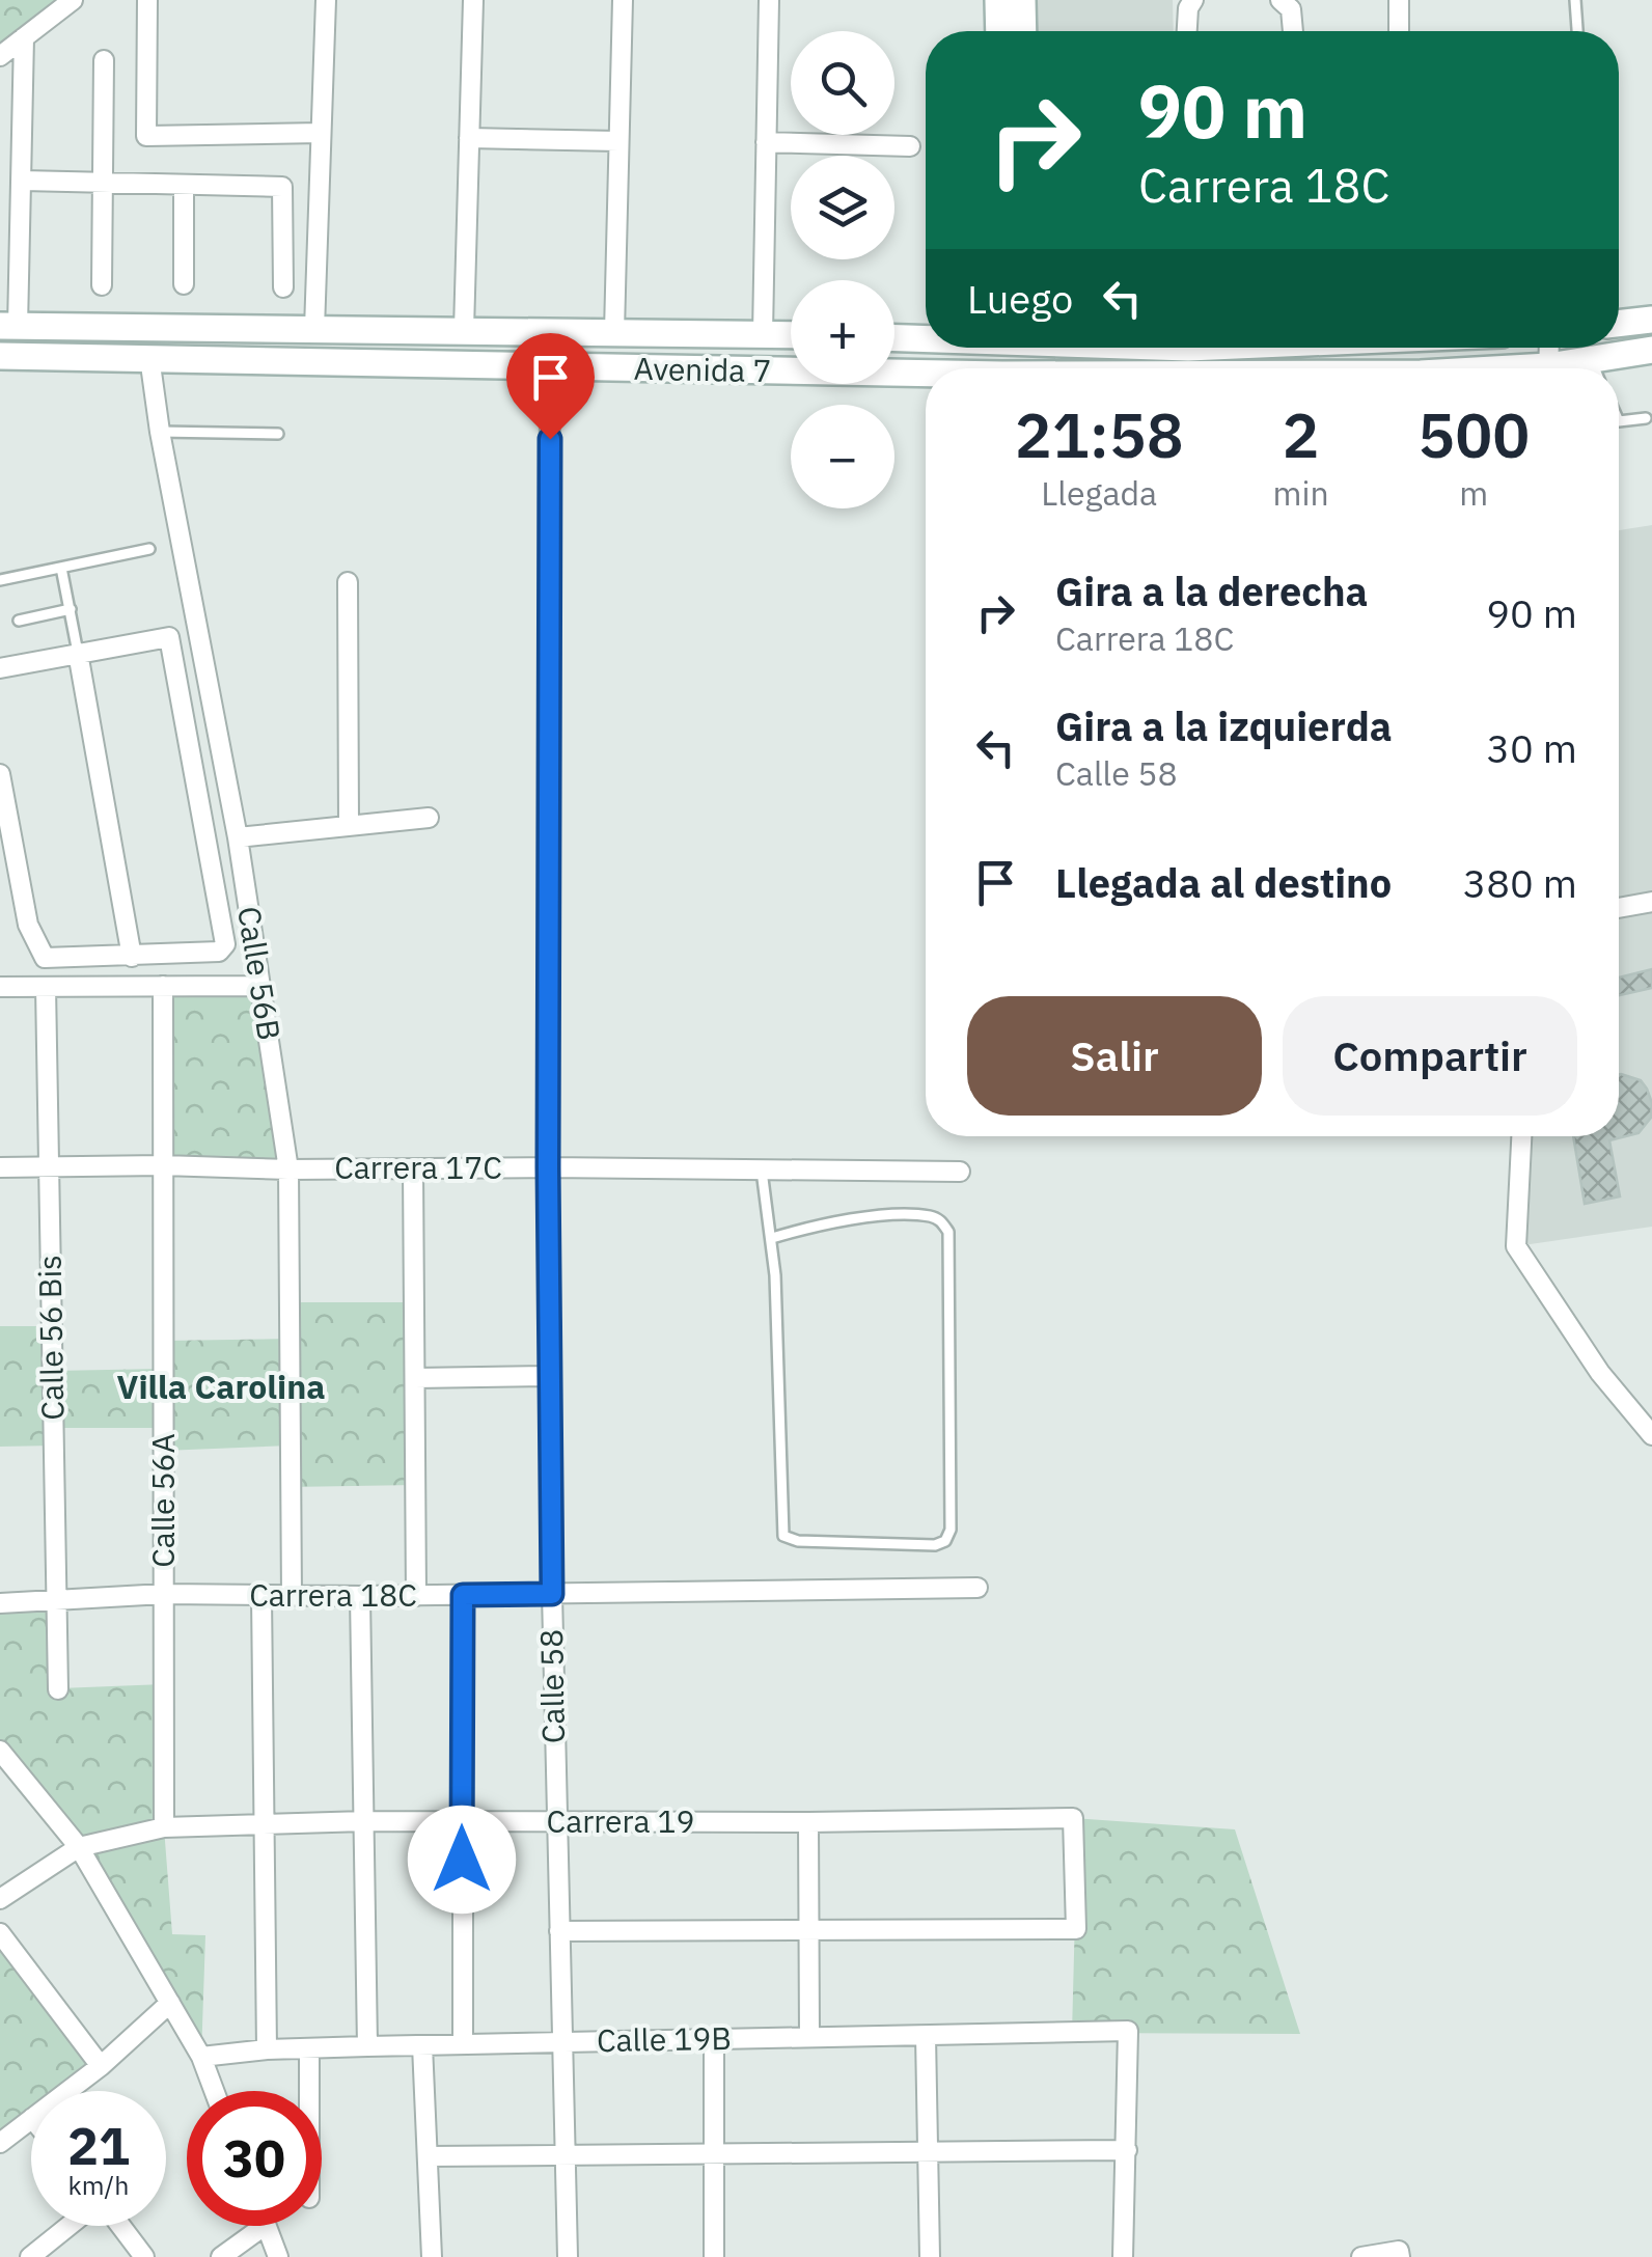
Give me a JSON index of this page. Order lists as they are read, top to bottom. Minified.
{"streets":{"main road":["Avenida 7"],"street":["Calle 56B","Carrera 17C","Calle 56 Bis","Calle 56A","Carrera 18C","Calle 58","Carrera 19","Calle 19B"]},"crossings":[["Avenida 7","Calle 56B"],["Avenida 7","Calle 58"],["Calle 56B","Carrera 17C"],["Calle 56B","Carrera 18C"],["Carrera 17C","Calle 56 Bis"],["Carrera 17C","Calle 56A"],["Carrera 17C","Calle 58"],["Calle 56 Bis","Carrera 18C"],["Calle 56A","Carrera 18C"],["Calle 56A","Carrera 19"],["Carrera 18C","Calle 58"],["Calle 58","Carrera 19"],["Calle 58","Calle 19B"]],"districts":["Villa Carolina"],"page":{"map_buttons":["+","−"],"turn":["90 m","Carrera 18C"],"then":"Luego","eta":["21:58","Llegada","2","min","500","m"],"list":[{"name":"Gira a la derecha","note":"Carrera 18C","value":"90 m"},{"name":"Gira a la izquierda","note":"Calle 58","value":"30 m"},{"name":"Llegada al destino","value":"380 m"}],"buttons":["Salir","Compartir"],"speed":"21 km/h","limit":"30"}}
